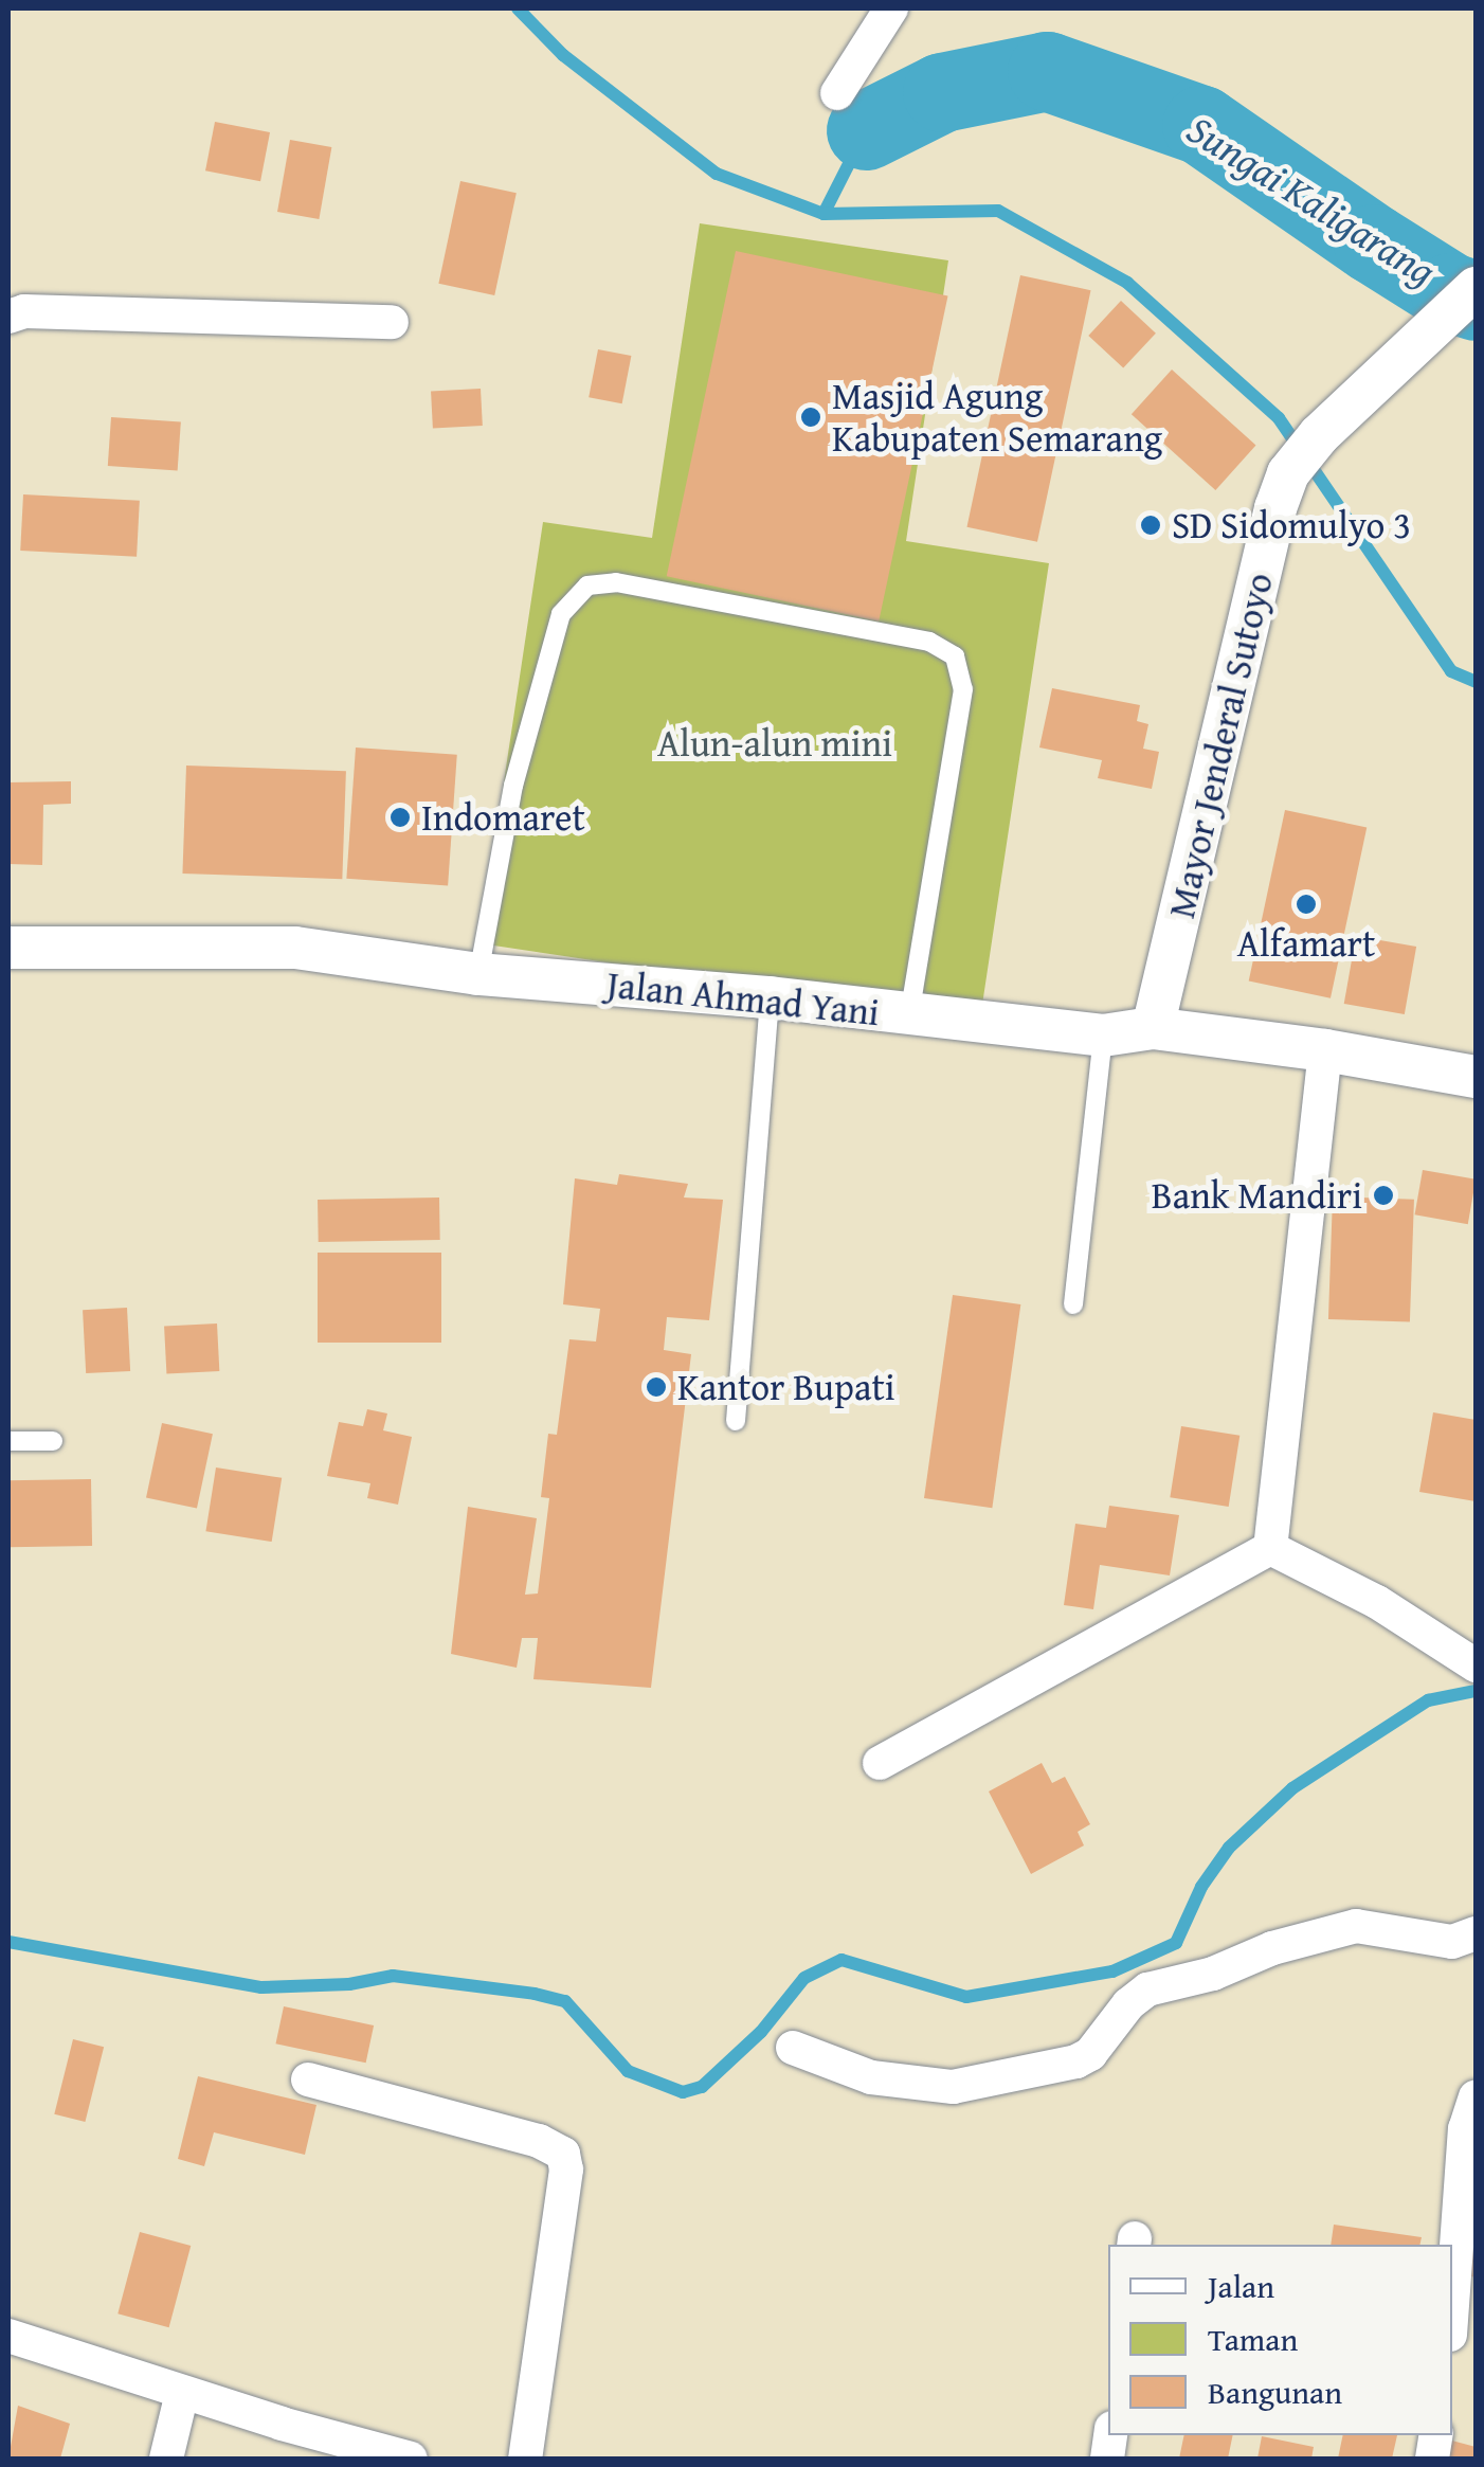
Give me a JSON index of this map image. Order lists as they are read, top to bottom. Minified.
{"streets":{"street":["Mayor Jenderal Sutoyo","Jalan Ahmad Yani"]},"crossings":[["Mayor Jenderal Sutoyo","Jalan Ahmad Yani"]],"water":["Sungai Kaligarang"],"parks":["Alun-alun mini"],"places":["Masjid Agung Kabupaten Semarang","SD Sidomulyo 3","Indomaret","Alfamart","Bank Mandiri","Kantor Bupati"],"legend":["Jalan","Taman","Bangunan"]}
